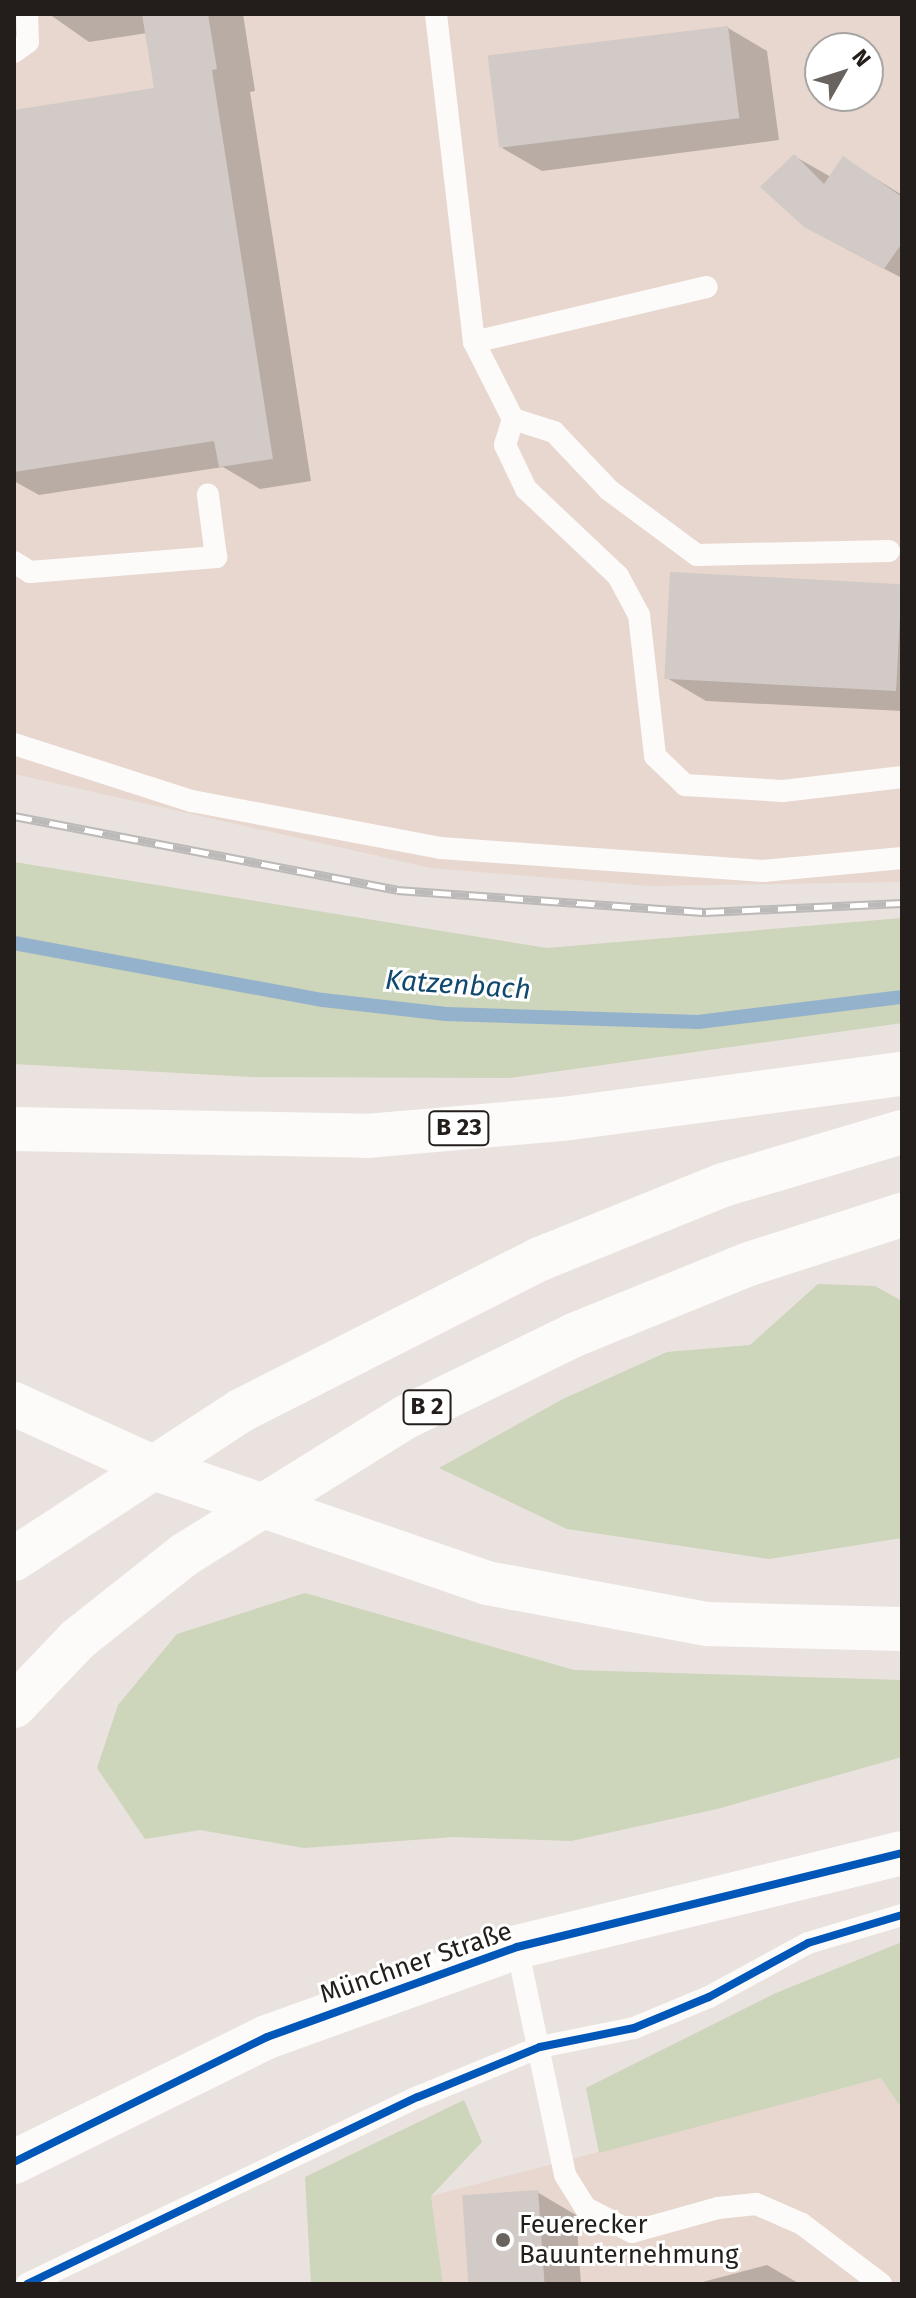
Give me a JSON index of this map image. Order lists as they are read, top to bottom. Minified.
{"streets":{"main road":["B 23","B 2","Münchner Straße"]},"water":["Katzenbach"],"places":["Feuerecker Bauunternehmung"],"north":"top right"}
